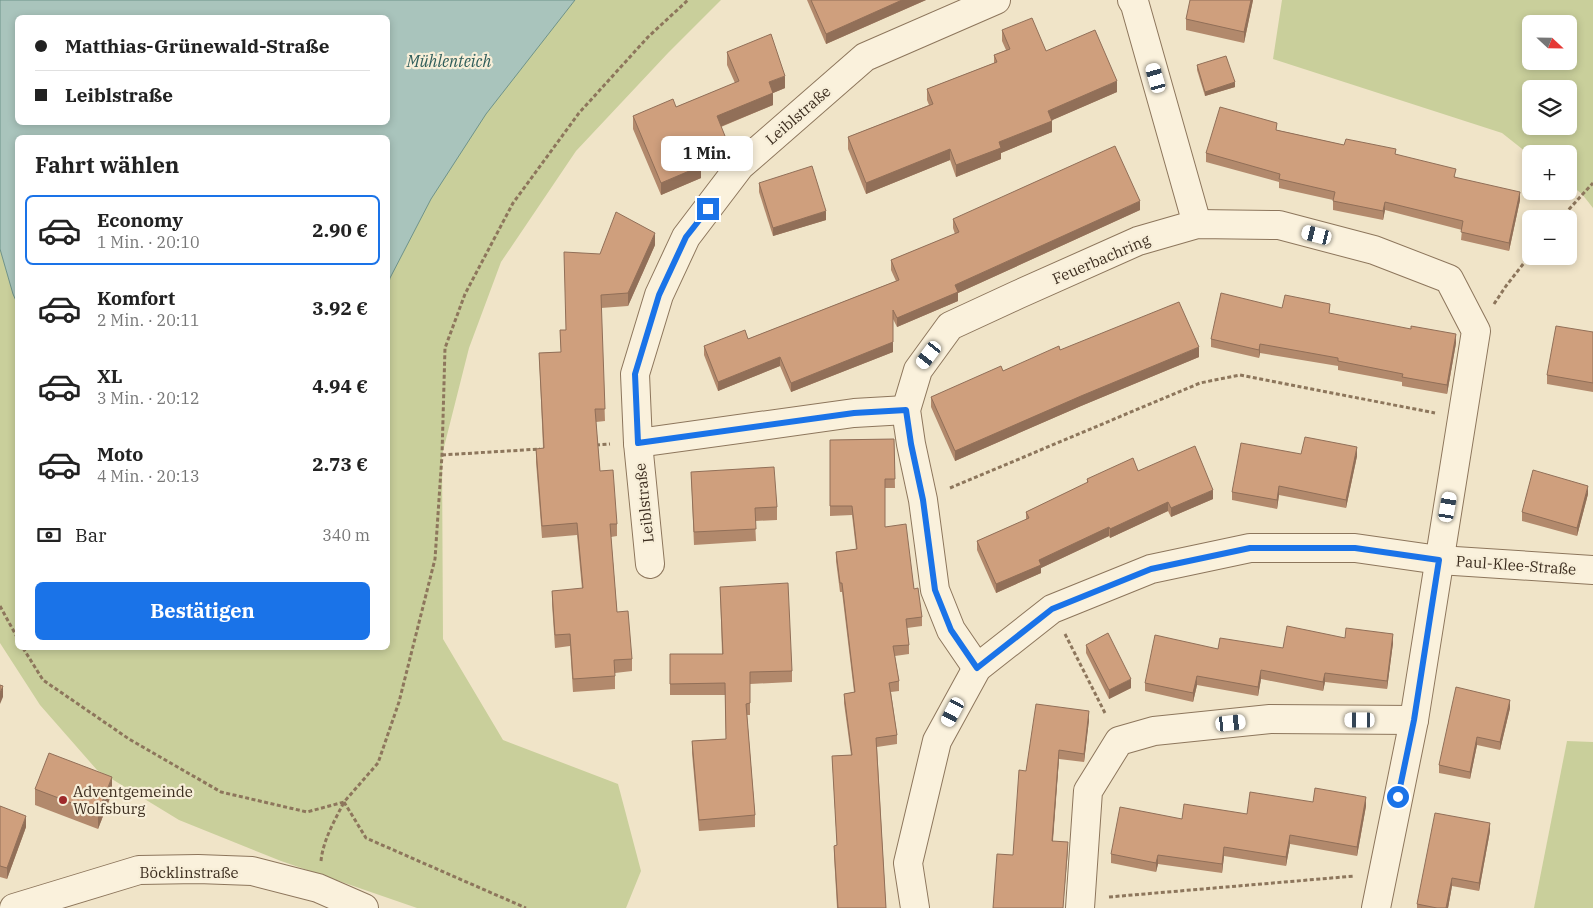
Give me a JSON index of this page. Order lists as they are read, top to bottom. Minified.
{"streets":{"street":["Leiblstraße","Feuerbachring","Paul-Klee-Straße","Böcklinstraße"]},"crossings":[["Leiblstraße","Feuerbachring"],["Feuerbachring","Paul-Klee-Straße"]],"water":["Mühlenteich"],"places":["Adventgemeinde Wolfsburg"],"north":"right","page":{"map_buttons":["+","−"],"banner":["Matthias-Grünewald-Straße","Leiblstraße"],"heading":"Fahrt wählen","bubble":"1 Min.","list":[{"name":"Economy","note":"1 Min. · 20:10","value":"2.90 €"},{"name":"Komfort","note":"2 Min. · 20:11","value":"3.92 €"},{"name":"XL","note":"3 Min. · 20:12","value":"4.94 €"},{"name":"Moto","note":"4 Min. · 20:13","value":"2.73 €"}],"pay":["Bar","340 m"],"buttons":"Bestätigen"}}
